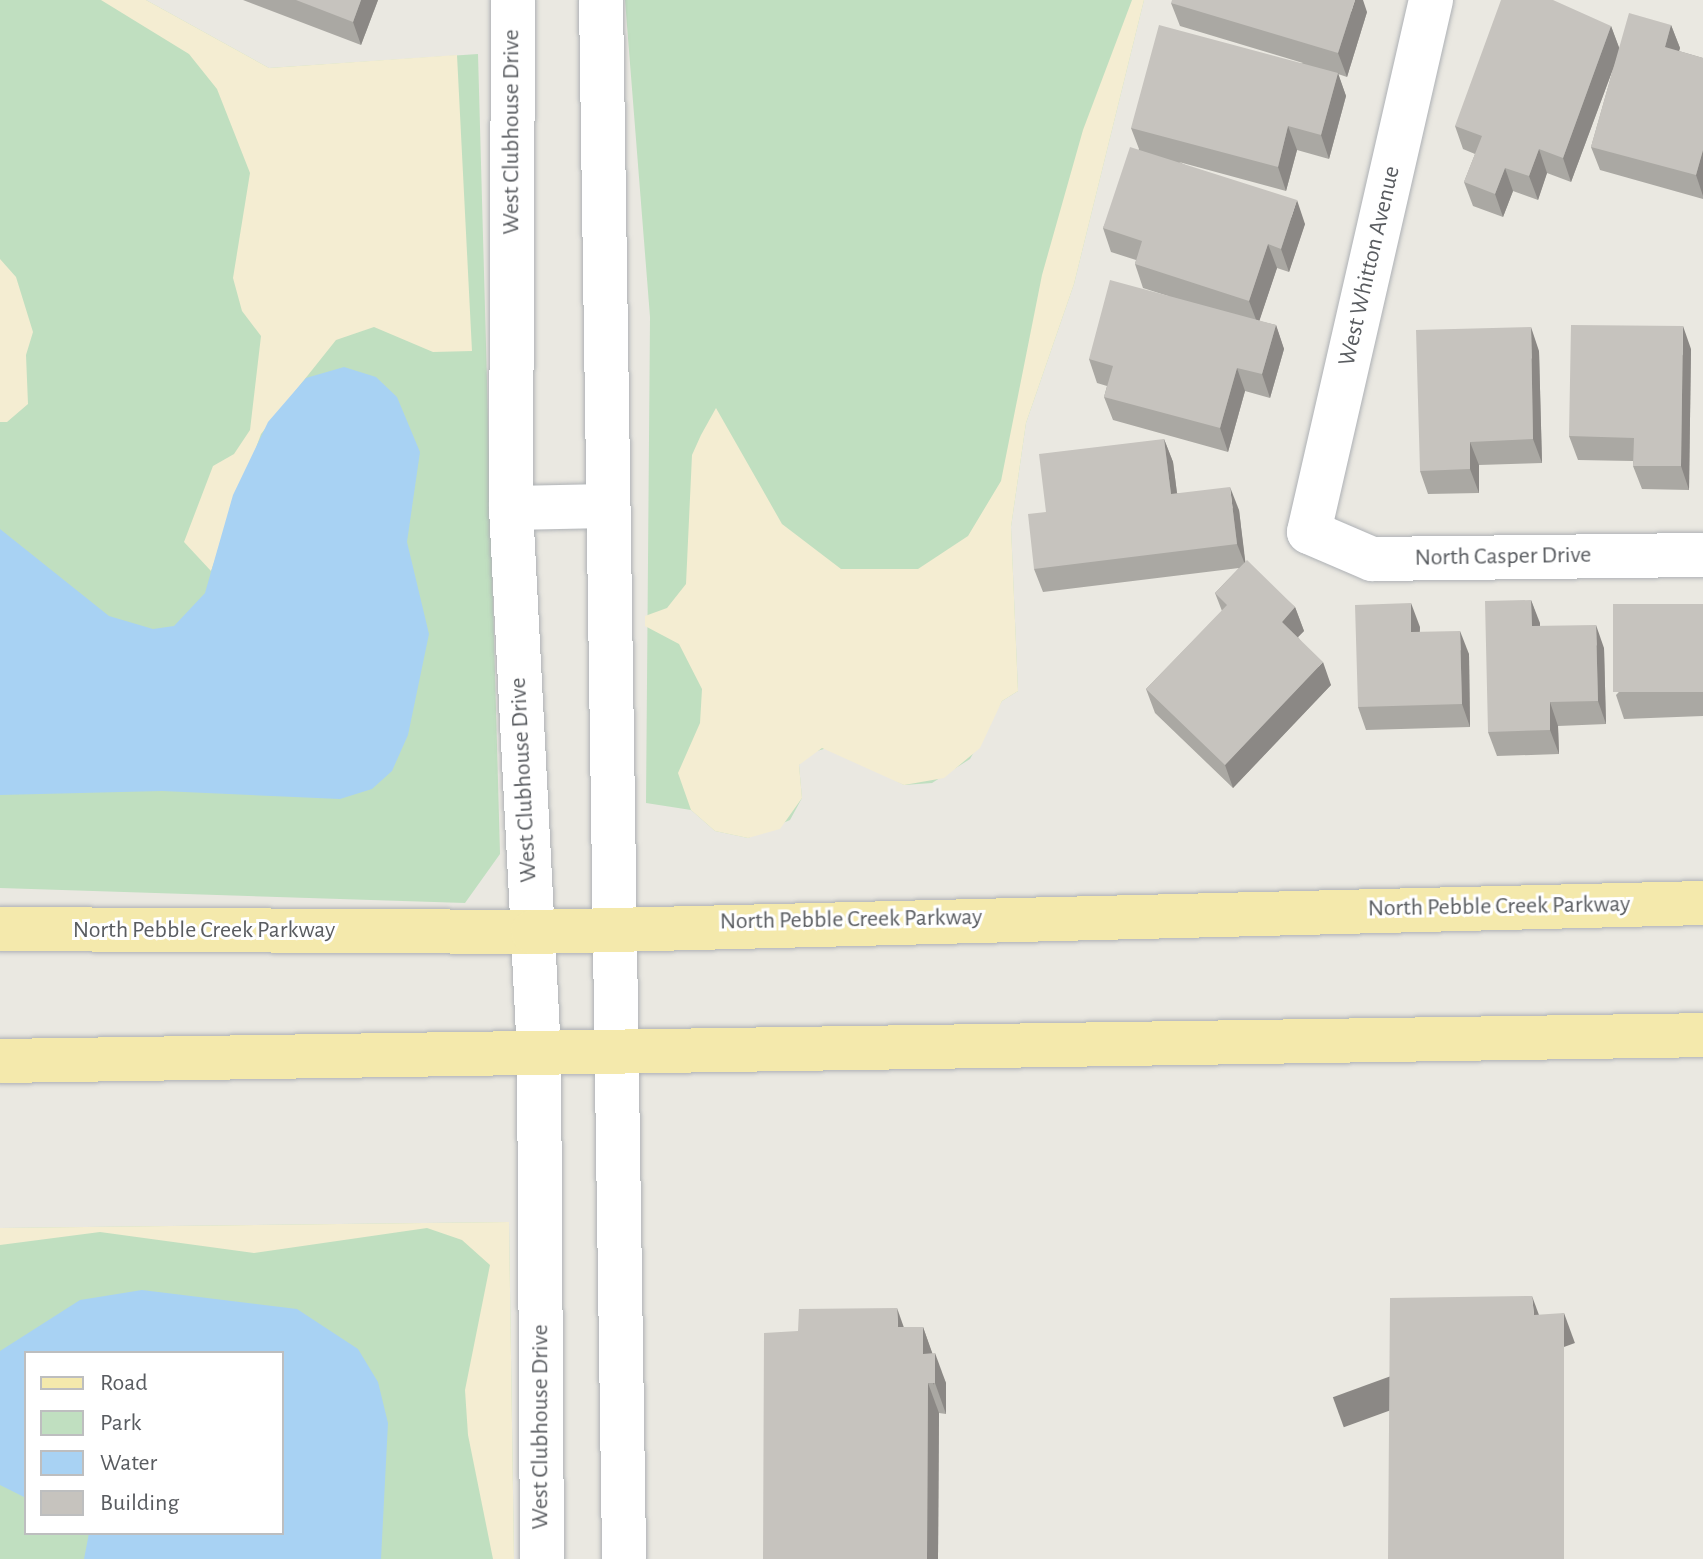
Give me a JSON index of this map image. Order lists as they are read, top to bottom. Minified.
{"streets":{"main road":["North Pebble Creek Parkway"],"street":["West Clubhouse Drive","West Whitton Avenue","North Casper Drive"]},"crossings":[["West Clubhouse Drive","North Pebble Creek Parkway"],["West Whitton Avenue","North Casper Drive"]],"legend":["Road","Park","Water","Building"]}
